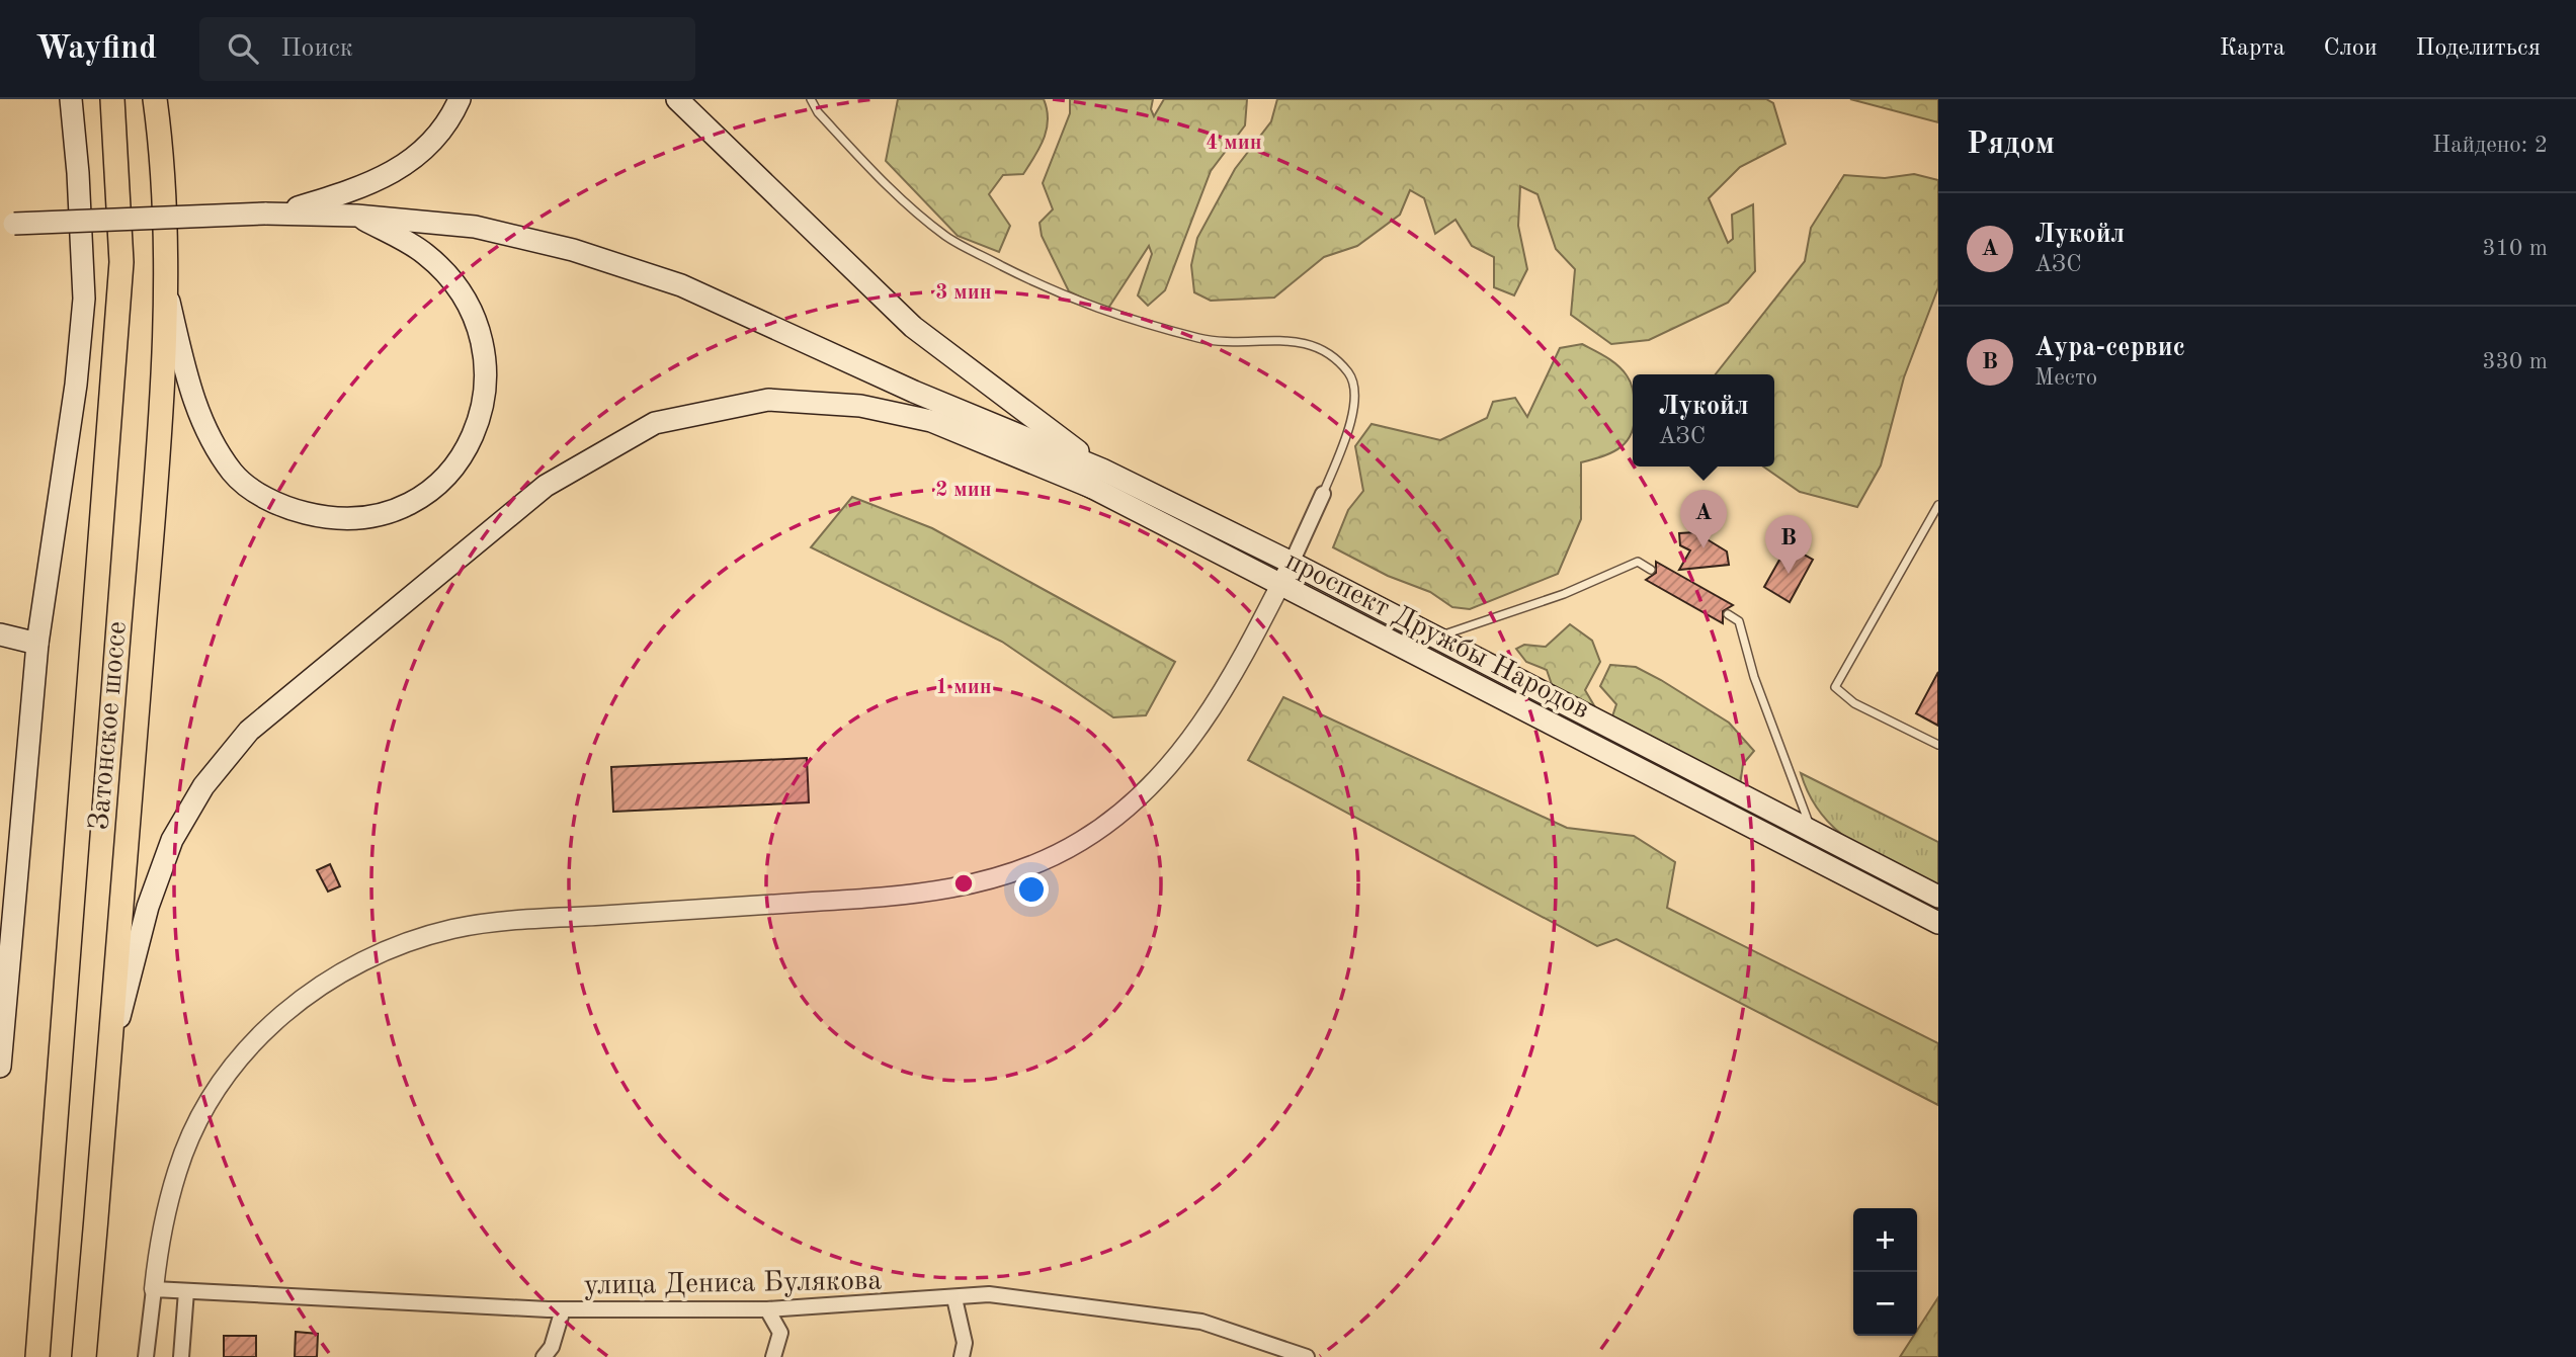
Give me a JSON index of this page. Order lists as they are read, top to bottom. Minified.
{"streets":{"main road":["проспект Дружбы Народов","Затонское шоссе"],"street":["улица Дениса Булякова"]},"page":{"header":"Wayfind","search":"Поиск","nav":["Карта","Слои","Поделиться"],"heading":["Рядом","Найдено: 2"],"list":[{"mark":"A","name":"Лукойл","note":"АЗС","value":"310 m"},{"mark":"B","name":"Аура-сервис","note":"Место","value":"330 m"}],"popup":["Лукойл","АЗС"],"pins":["A","B"],"map_buttons":["+","−"]},"rings":["4 мин","3 мин","2 мин","1 мин"]}
